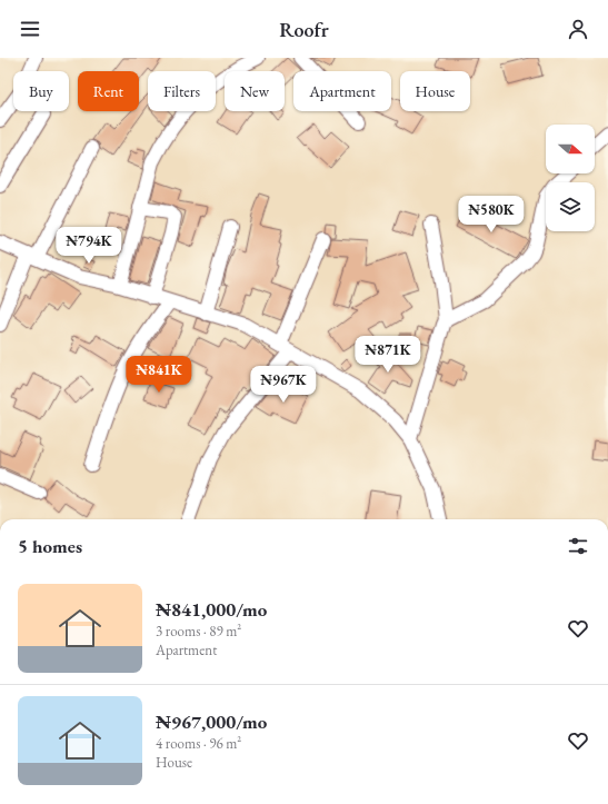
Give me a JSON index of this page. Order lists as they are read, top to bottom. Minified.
{"north":"right","page":{"header":"Roofr","chip":["Buy","Rent","Filters","New","Apartment","House"],"price":["₦580K","₦794K","₦871K","₦841K","₦967K"],"heading":"5 homes","list":[{"name":"₦841,000/mo","note":"3 rooms · 89 m² · Apartment"},{"name":"₦967,000/mo","note":"4 rooms · 96 m² · House"}]}}
